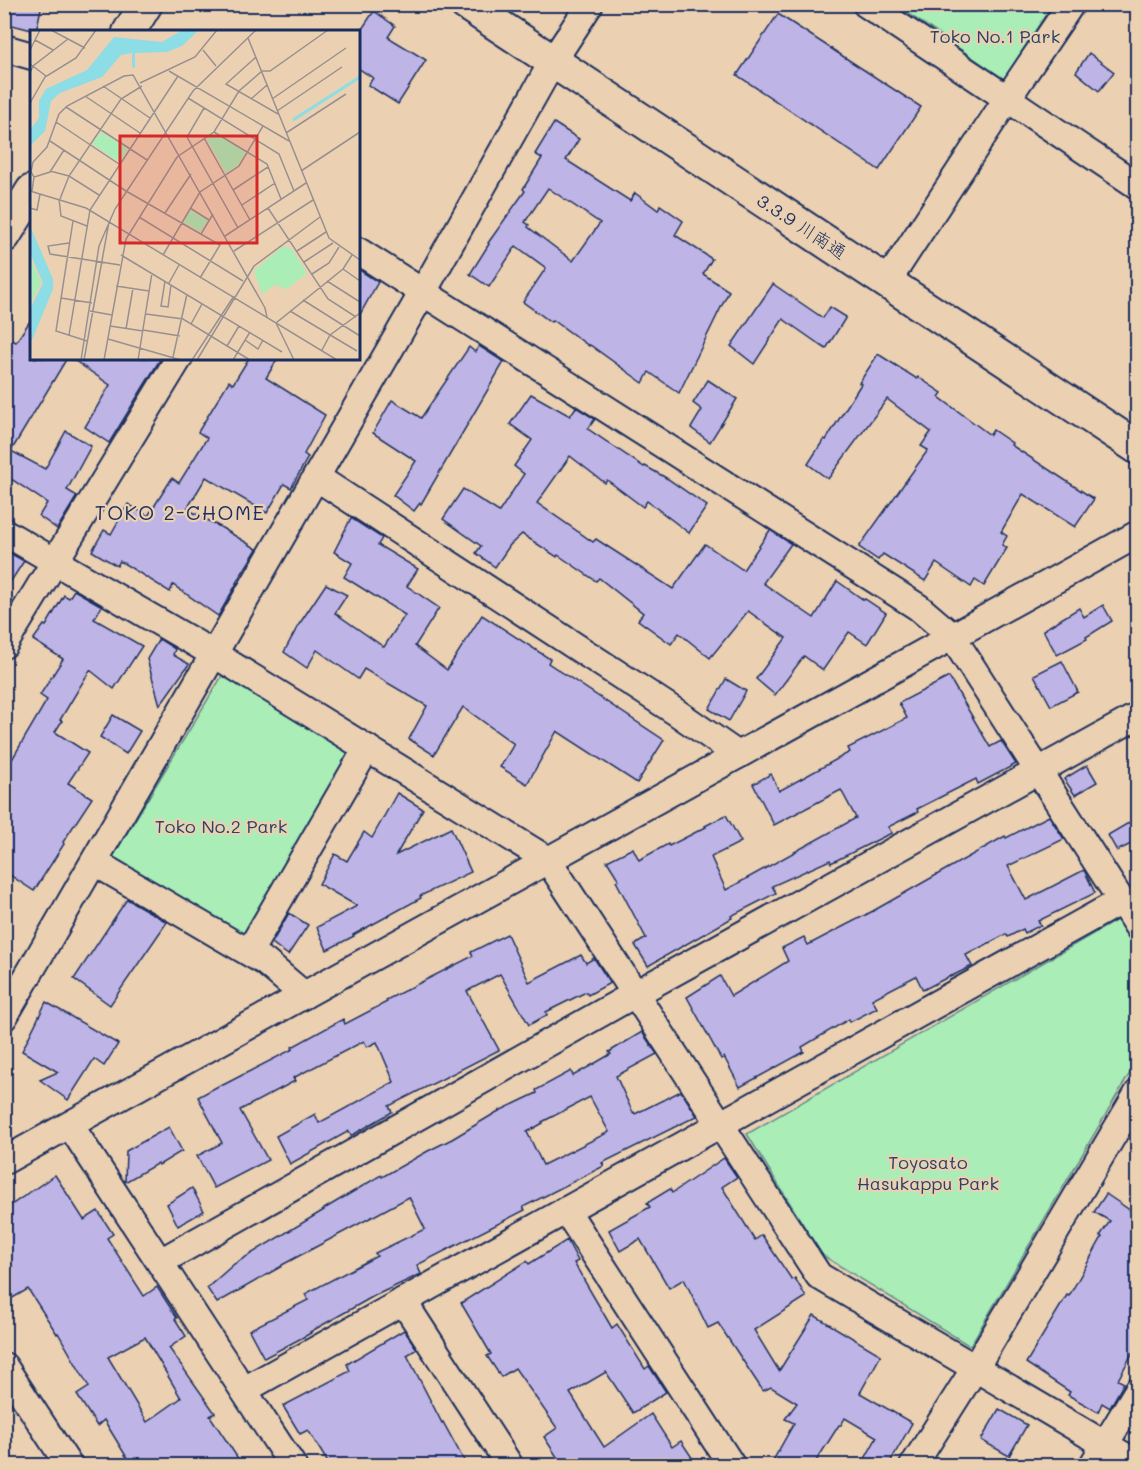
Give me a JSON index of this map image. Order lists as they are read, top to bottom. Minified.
{"streets":{"street":["3.3.9 川南通"]},"districts":["TOKO 2-CHOME"],"parks":["Toko No.1 Park","Toko No.2 Park","Toyosato Hasukappu Park"]}
